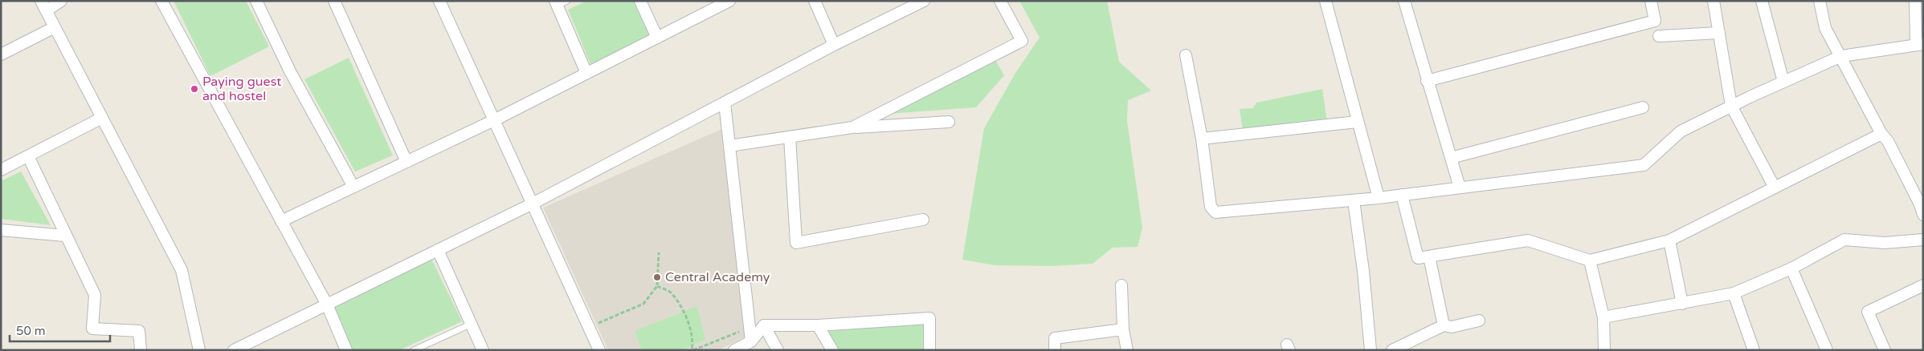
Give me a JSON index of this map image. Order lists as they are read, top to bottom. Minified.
{"places":["Paying guest and hostel","Central Academy"],"scale_bar":"50 m"}
